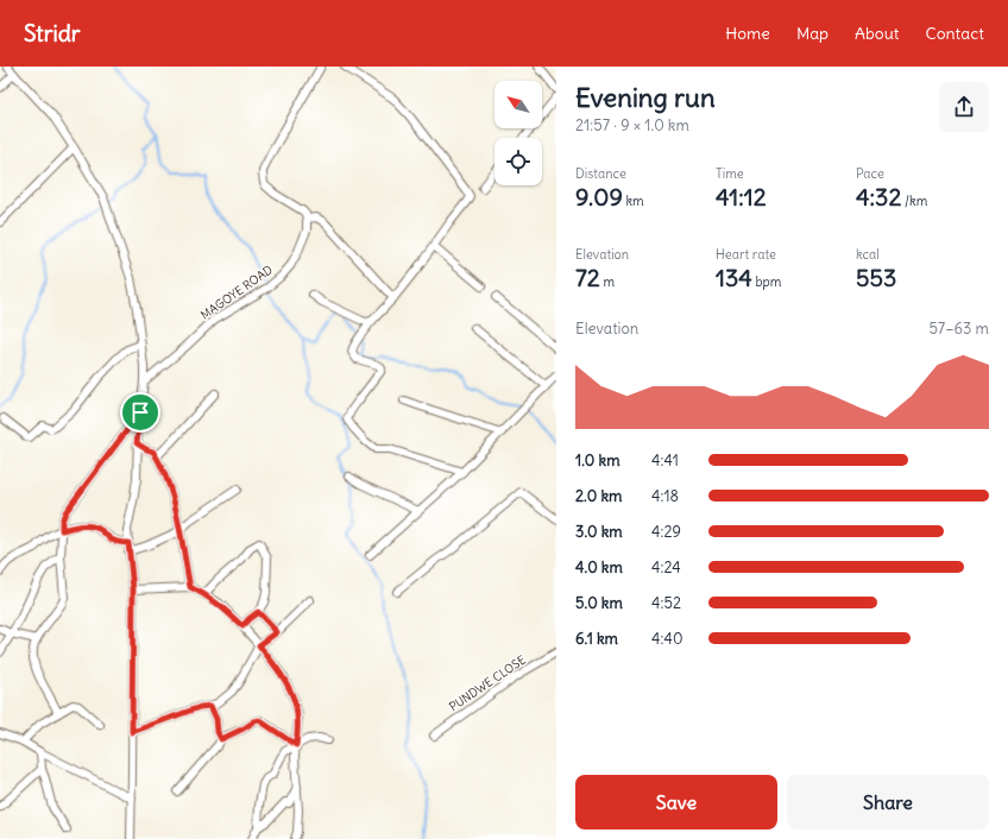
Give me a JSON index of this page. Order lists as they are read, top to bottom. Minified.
{"streets":{"street":["MAGOYE ROAD","PUNDWE CLOSE"]},"north":"top left","page":{"header":"Stridr","nav":["Home","Map","About","Contact"],"heading":["Evening run","21:57 · 9 × 1.0 km"],"stats":[["Distance","9.09 km"],["Time","41:12"],["Pace","4:32 /km"],["Elevation","72 m"],["Heart rate","134 bpm"],["kcal","553"]],"chart":["Elevation","57–63 m"],"list":[{"name":"1.0 km","note":"4:41"},{"name":"2.0 km","note":"4:18"},{"name":"3.0 km","note":"4:29"},{"name":"4.0 km","note":"4:24"},{"name":"5.0 km","note":"4:52"},{"name":"6.1 km","note":"4:40"}],"buttons":["Save","Share"]}}
